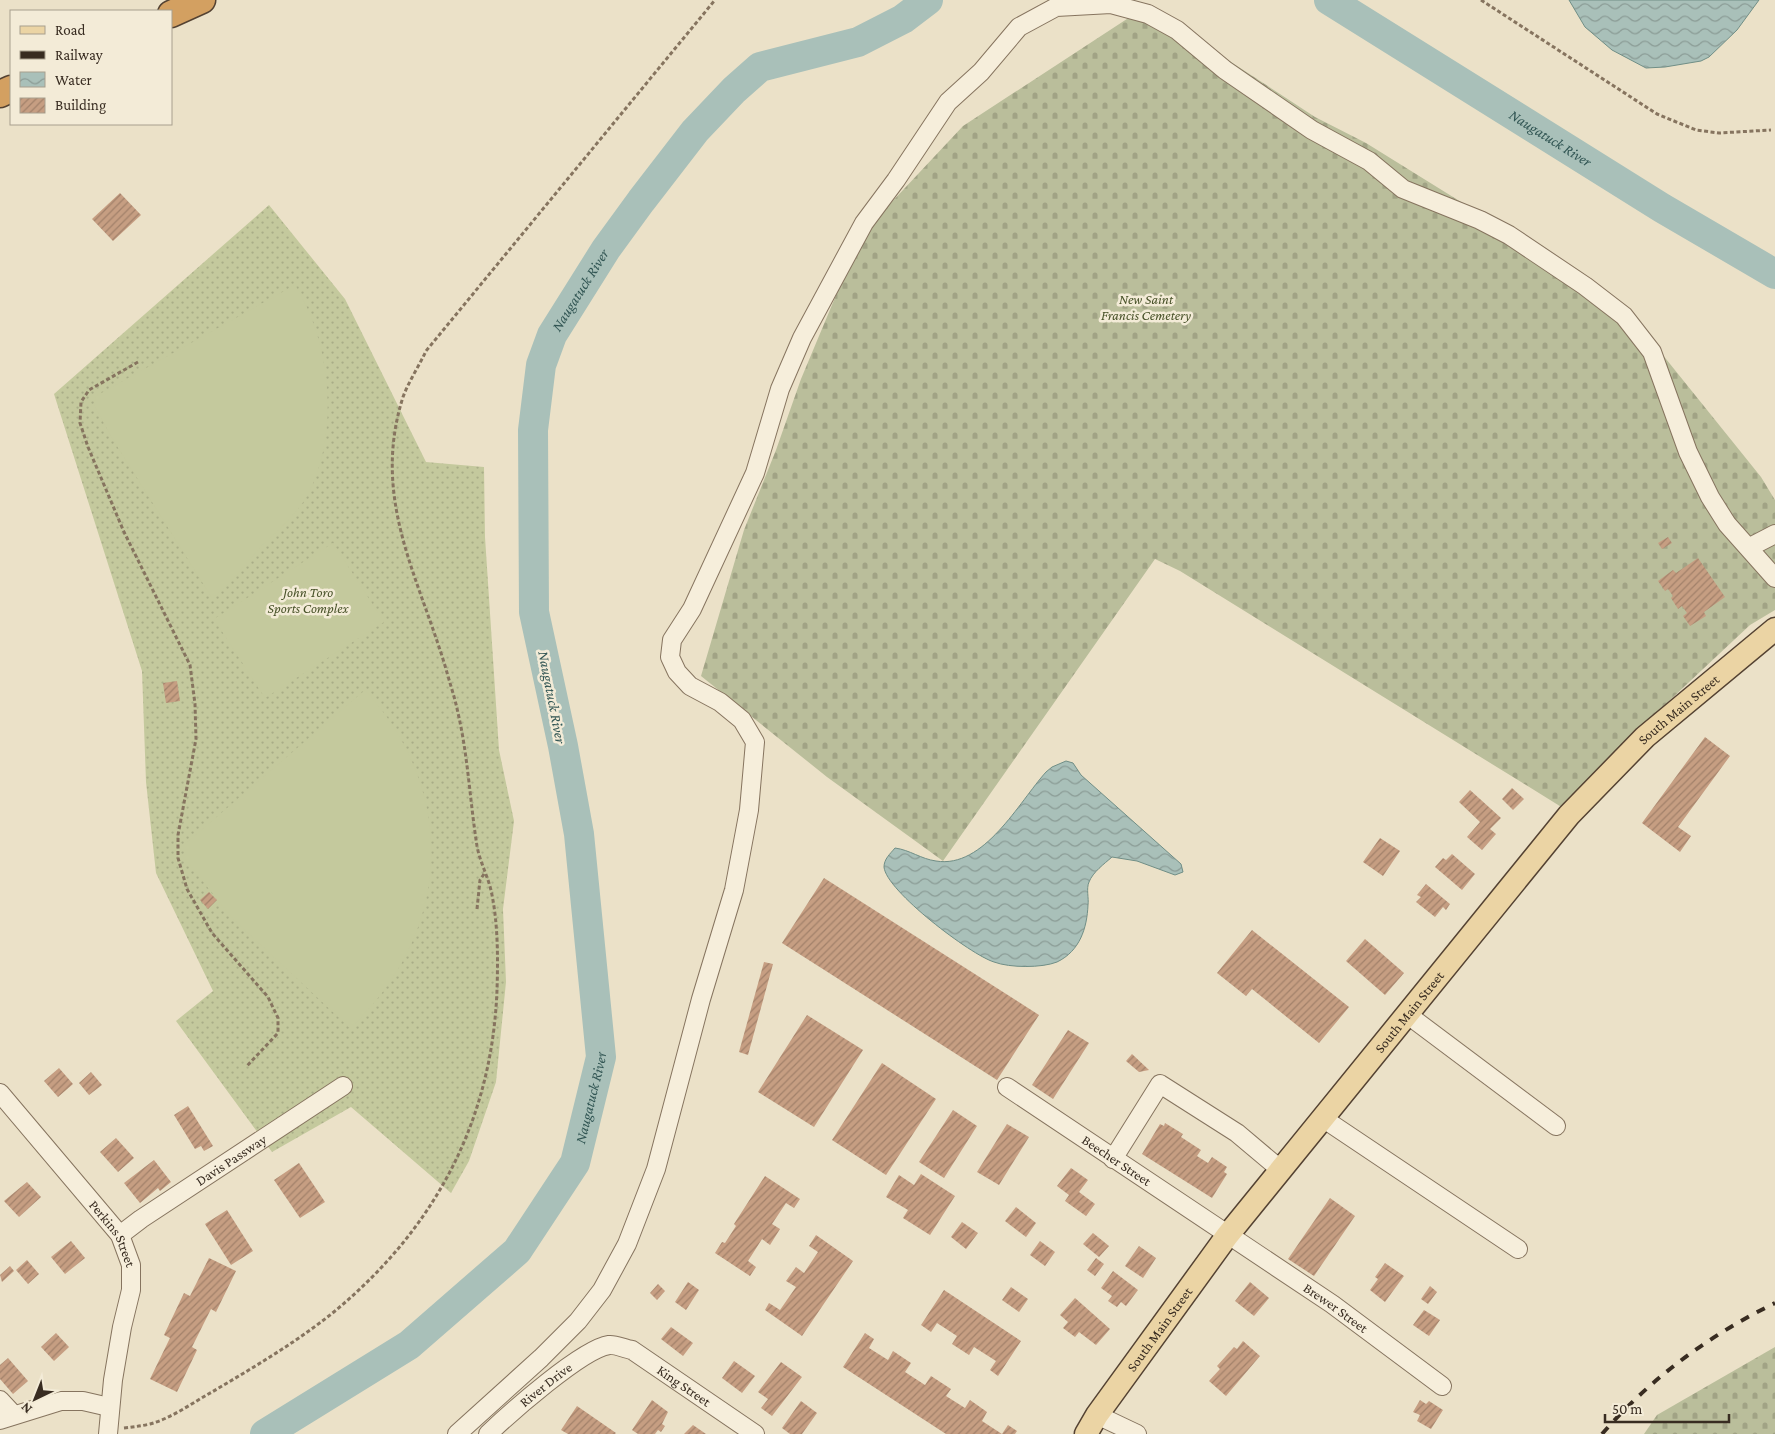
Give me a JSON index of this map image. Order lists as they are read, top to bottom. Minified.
{"streets":{"main road":["South Main Street"],"street":["Davis Passway","Beecher Street","Perkins Street","Brewer Street","River Drive","King Street"]},"crossings":[["South Main Street","Beecher Street"],["South Main Street","Brewer Street"],["Davis Passway","Perkins Street"],["Beecher Street","Brewer Street"],["River Drive","King Street"]],"water":["Naugatuck River"],"parks":["New Saint Francis Cemetery","John Toro Sports Complex"],"legend":["Road","Railway","Water","Building"],"scale_bar":"50 m","north":"bottom left"}
